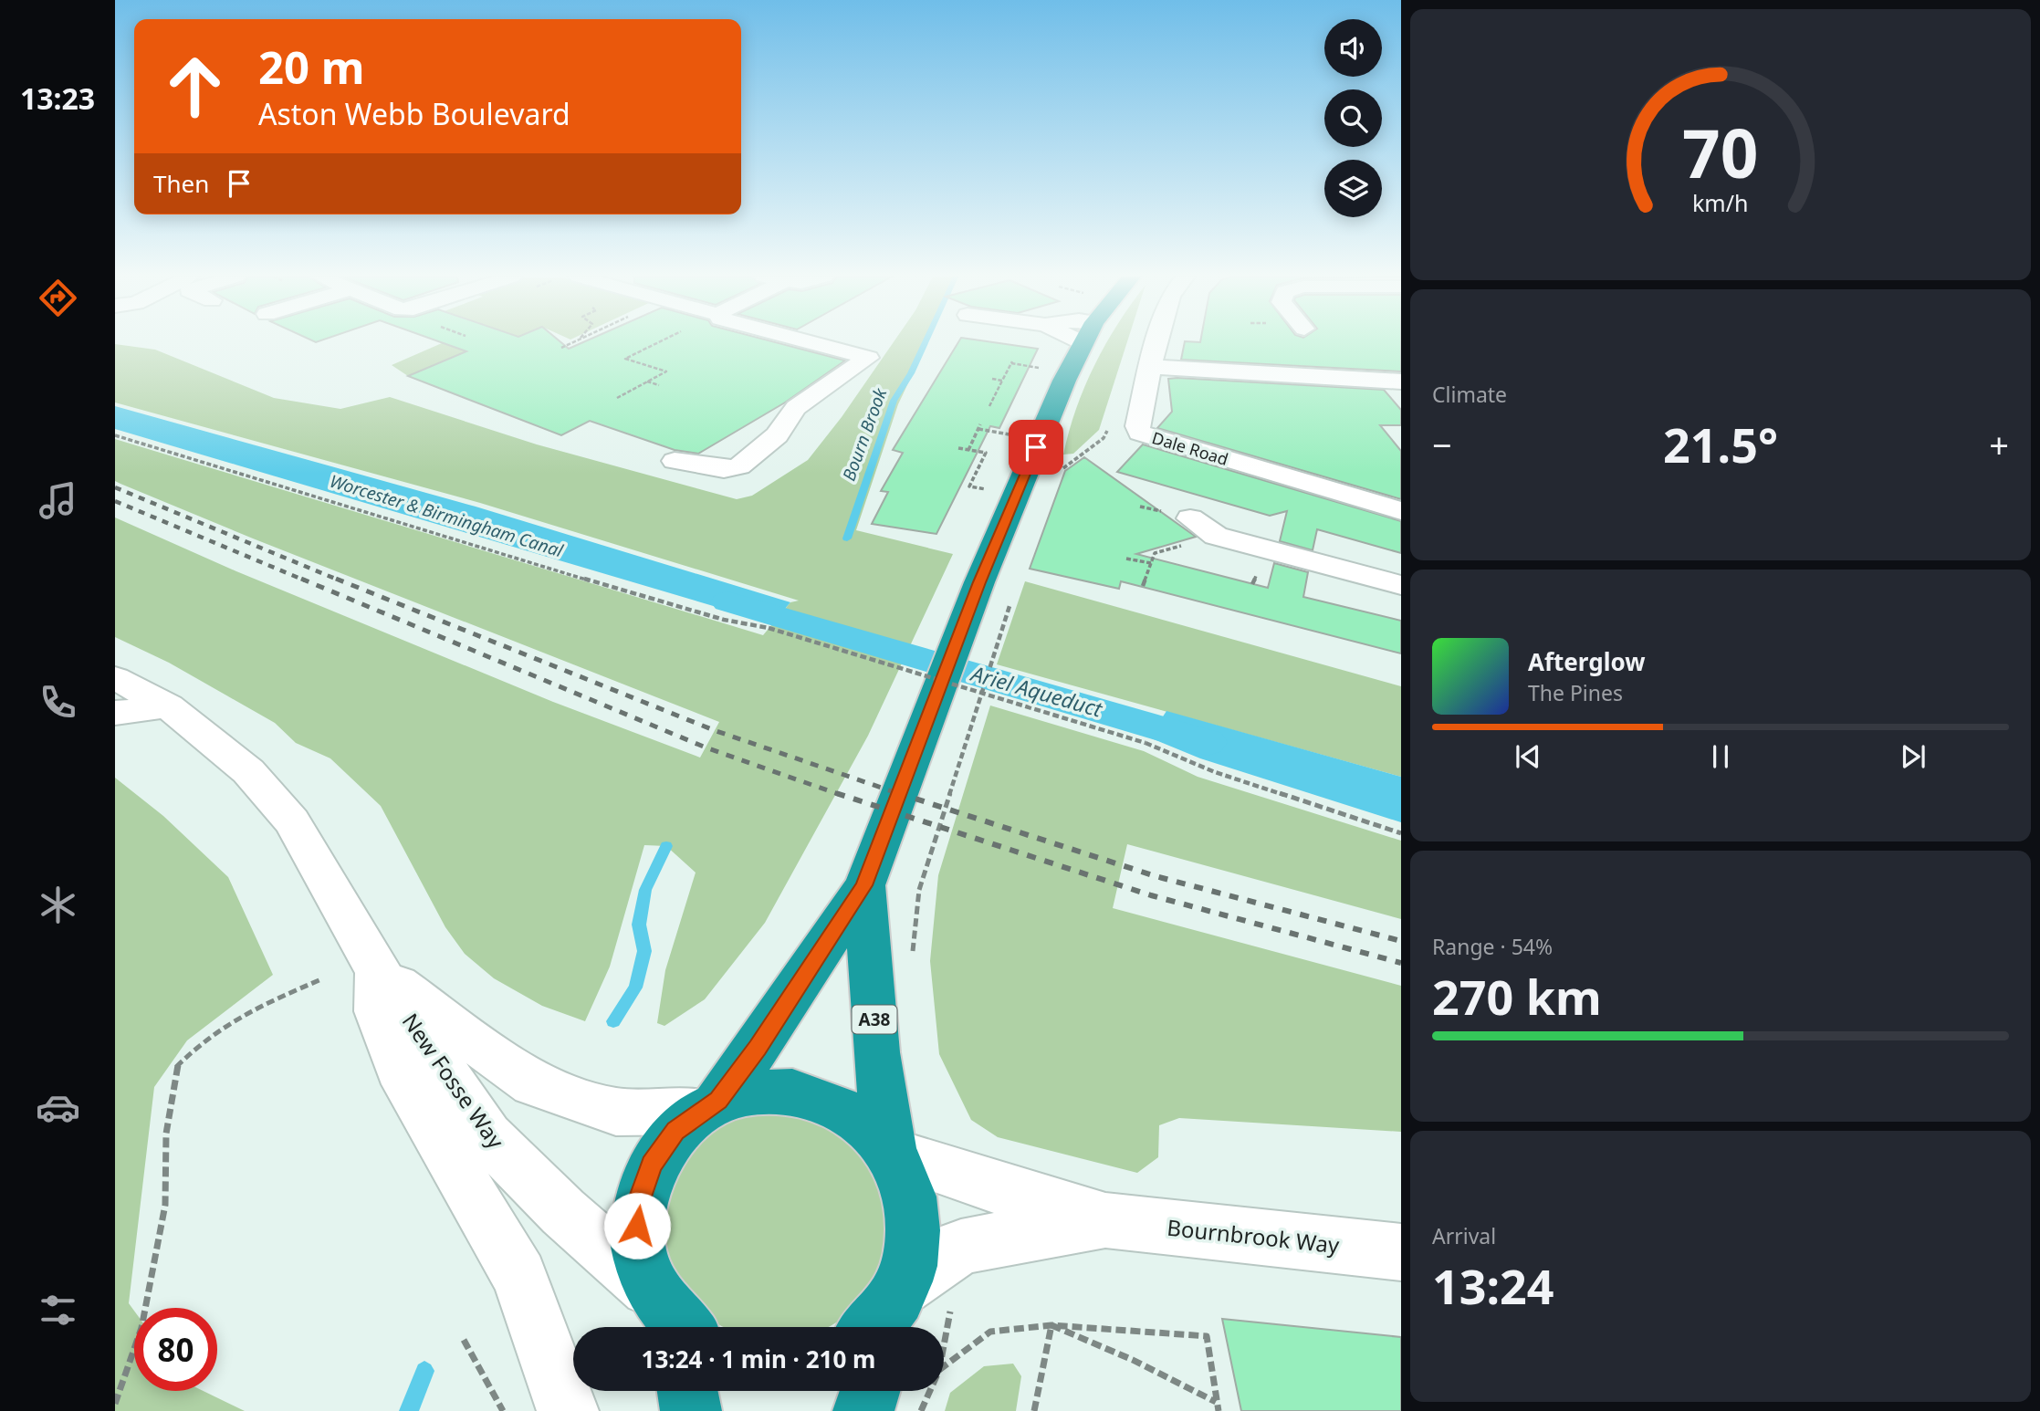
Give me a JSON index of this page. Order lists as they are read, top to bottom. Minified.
{"streets":{"highway":["A38"],"street":["Dale Road","New Fosse Way","Bournbrook Way"]},"crossings":[["A38","New Fosse Way"]],"water":["Bourn Brook","Worcester & Birmingham Canal","Ariel Aqueduct"],"page":{"tabs":"13:23","turn":["20 m","Aston Webb Boulevard"],"then":"Then","tile":["Climate",["Range · 54%","270 km"],["Arrival","13:24"]],"heat":["−","21.5°","+"],"song":["Afterglow","The Pines"],"limit":"80","trip":"13:24 · 1 min · 210 m","gauge":["70","km/h"]}}
